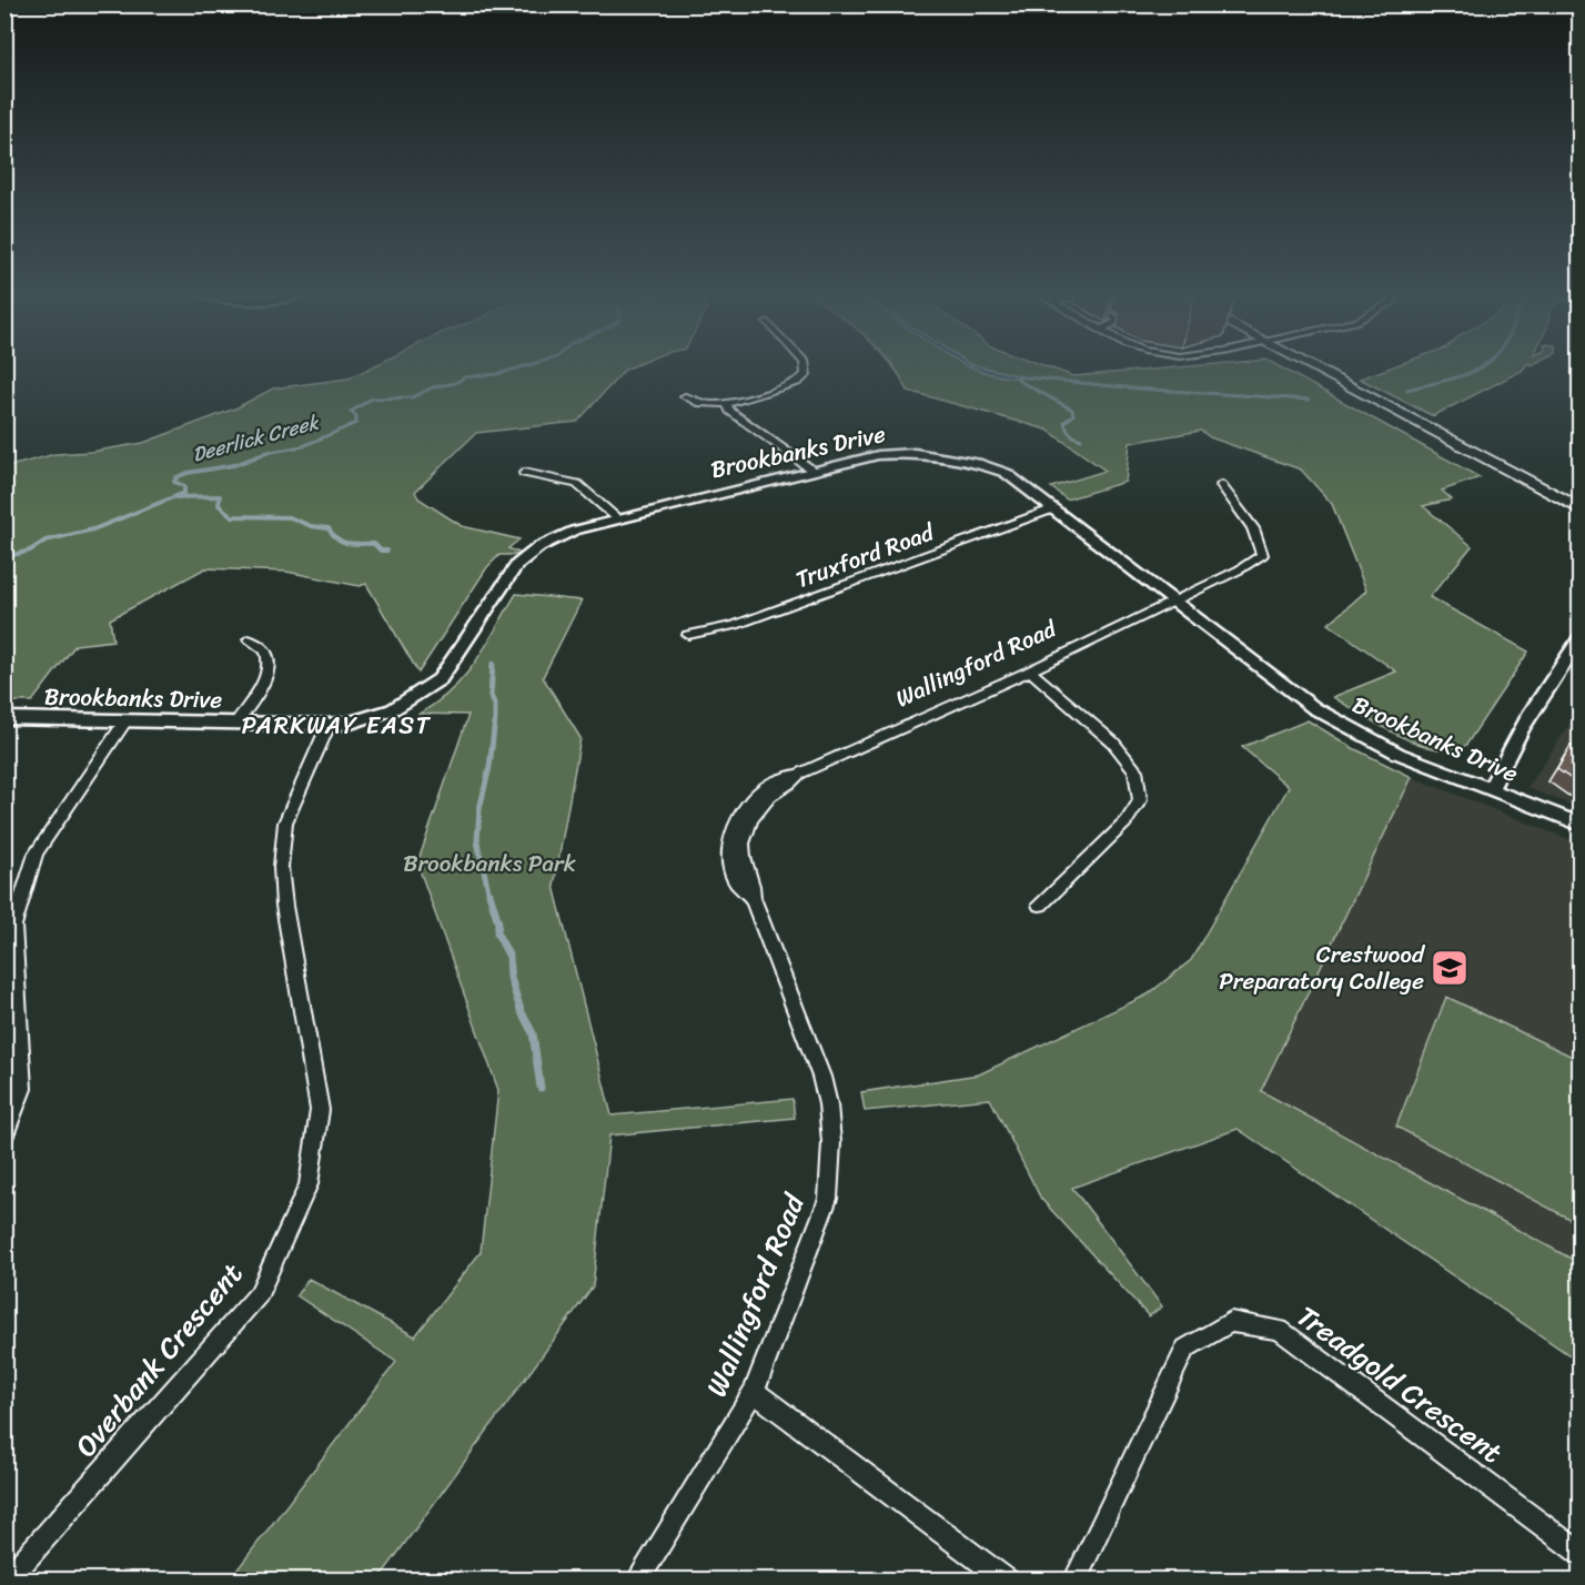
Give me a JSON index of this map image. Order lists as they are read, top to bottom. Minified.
{"streets":{"street":["Brookbanks Drive","Truxford Road","Wallingford Road","Overbank Crescent","Treadgold Crescent"]},"crossings":[["Brookbanks Drive","Truxford Road"],["Brookbanks Drive","Wallingford Road"],["Brookbanks Drive","Overbank Crescent"]],"districts":["PARKWAY EAST"],"water":["Deerlick Creek"],"parks":["Brookbanks Park"],"places":{"school or university":["Crestwood Preparatory College"]}}
